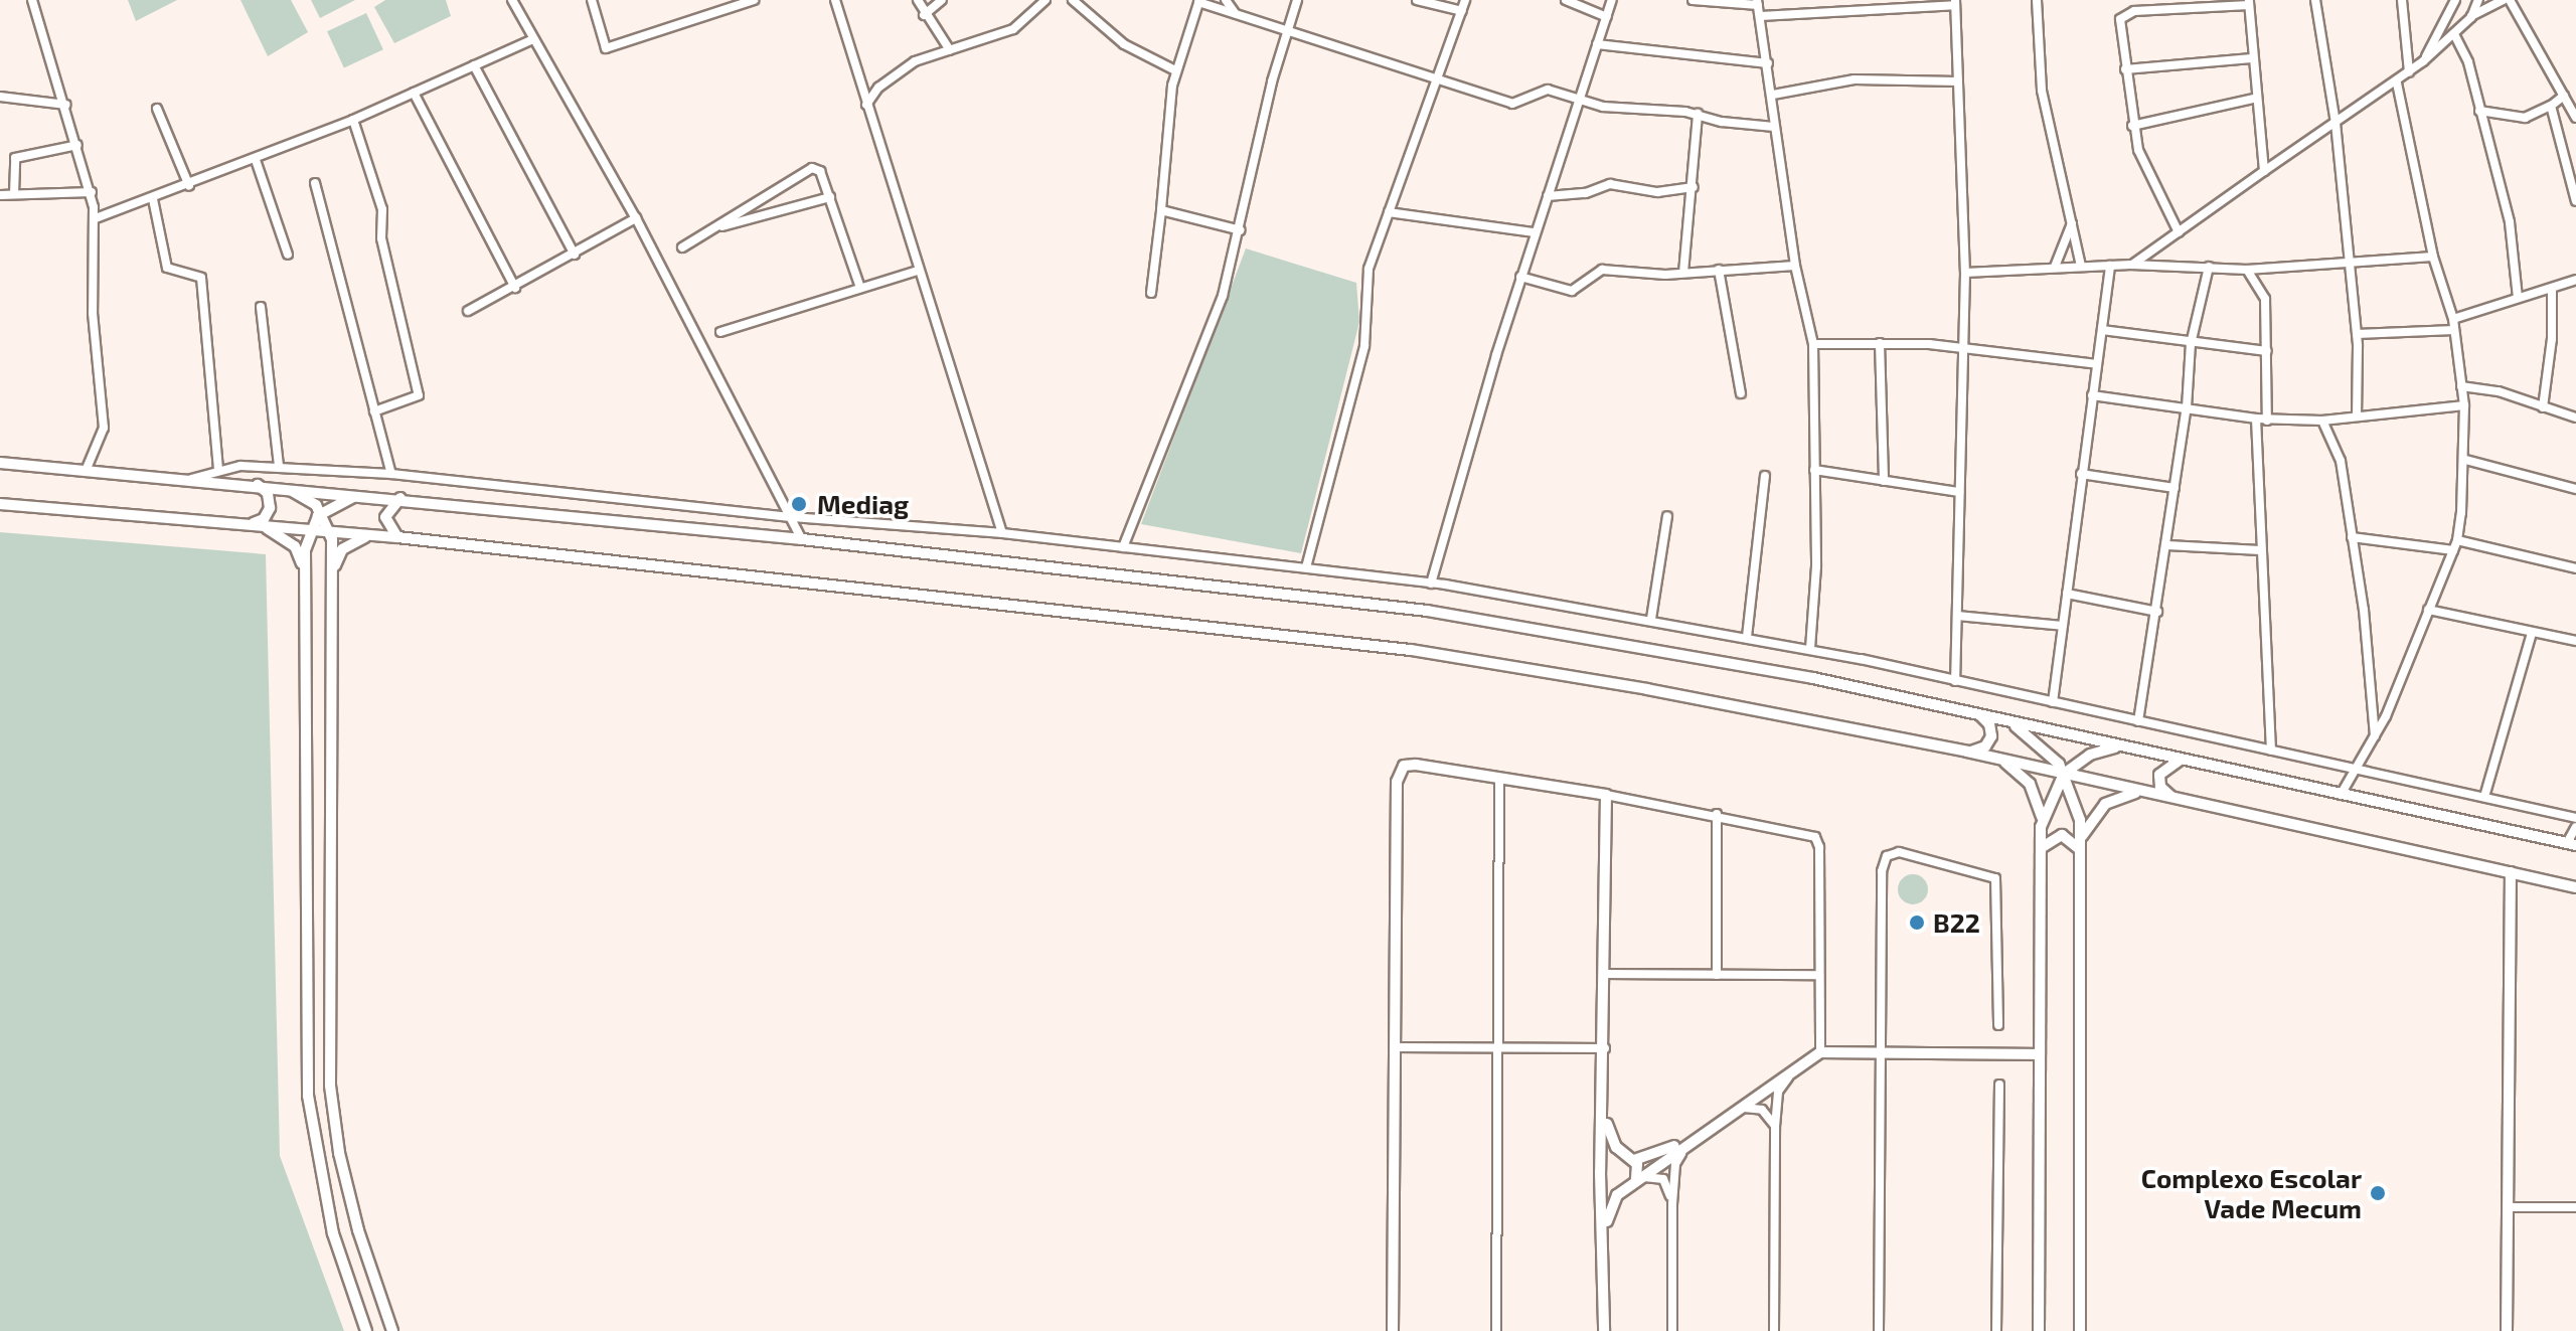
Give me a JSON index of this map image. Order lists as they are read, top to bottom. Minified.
{"places":["Mediag","B22","Complexo Escolar Vade Mecum"]}
